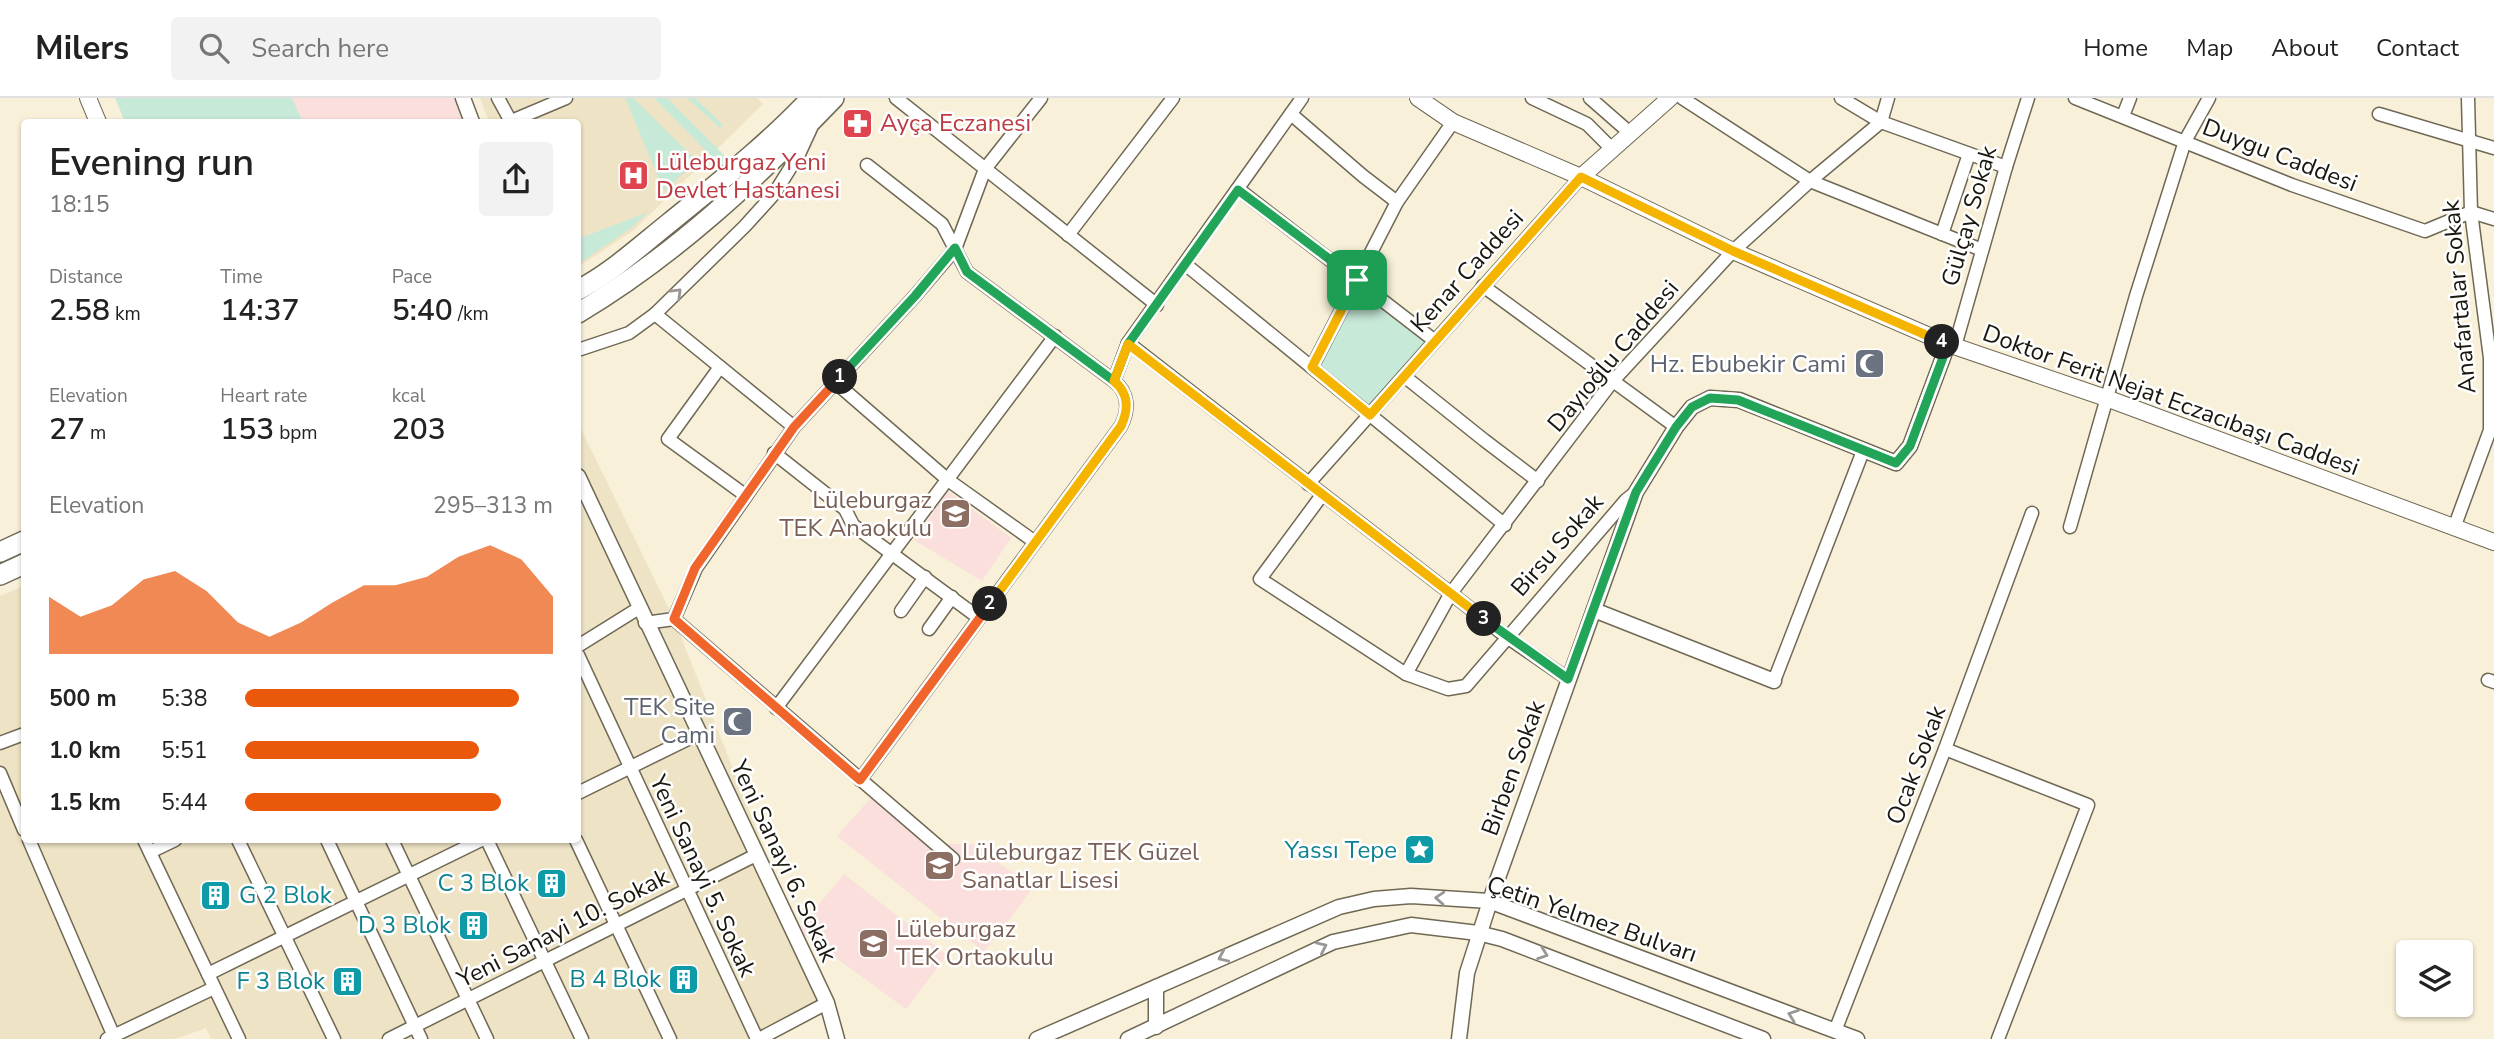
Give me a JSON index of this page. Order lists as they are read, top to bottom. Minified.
{"streets":{"main road":["Kenar Caddesi","Doktor Ferit Nejat Eczacıbaşı Caddesi"],"street":["Duygu Caddesi","Gülçay Sokak","Anafartalar Sokak","Dayıoğlu Caddesi","Birsu Sokak","Ocak Sokak","Birben Sokak","Yeni Sanayi 6. Sokak","Yeni Sanayi 5. Sokak","Çetin Yelmez Bulvarı","Yeni Sanayi 10. Sokak"]},"crossings":[["Duygu Caddesi","Anafartalar Sokak"],["Gülçay Sokak","Doktor Ferit Nejat Eczacıbaşı Caddesi"],["Gülçay Sokak","Birsu Sokak"],["Kenar Caddesi","Doktor Ferit Nejat Eczacıbaşı Caddesi"],["Anafartalar Sokak","Doktor Ferit Nejat Eczacıbaşı Caddesi"],["Dayıoğlu Caddesi","Doktor Ferit Nejat Eczacıbaşı Caddesi"],["Dayıoğlu Caddesi","Birsu Sokak"],["Birsu Sokak","Birben Sokak"],["Ocak Sokak","Çetin Yelmez Bulvarı"],["Birben Sokak","Çetin Yelmez Bulvarı"],["Yeni Sanayi 6. Sokak","Yeni Sanayi 10. Sokak"],["Yeni Sanayi 5. Sokak","Yeni Sanayi 10. Sokak"]],"places":{"pharmacy":["Ayça Eczanesi"],"hospital":["Lüleburgaz Yeni Devlet Hastanesi"],"mosque":["Hz. Ebubekir Cami","TEK Site Cami"],"school or university":["Lüleburgaz TEK Anaokulu","Lüleburgaz TEK Güzel Sanatlar Lisesi","Lüleburgaz TEK Ortaokulu"],"place":["Yassı Tepe"],"building":["C 3 Blok","G 2 Blok","D 3 Blok","B 4 Blok","F 3 Blok"]},"page":{"header":"Milers","search":"Search here","nav":["Home","Map","About","Contact"],"heading":["Evening run","18:15"],"stats":[["Distance","2.58 km"],["Time","14:37"],["Pace","5:40 /km"],["Elevation","27 m"],["Heart rate","153 bpm"],["kcal","203"]],"pins":["4","1","2","3"],"chart":["Elevation","295–313 m"],"list":[{"name":"500 m","note":"5:38"},{"name":"1.0 km","note":"5:51"},{"name":"1.5 km","note":"5:44"}]}}
